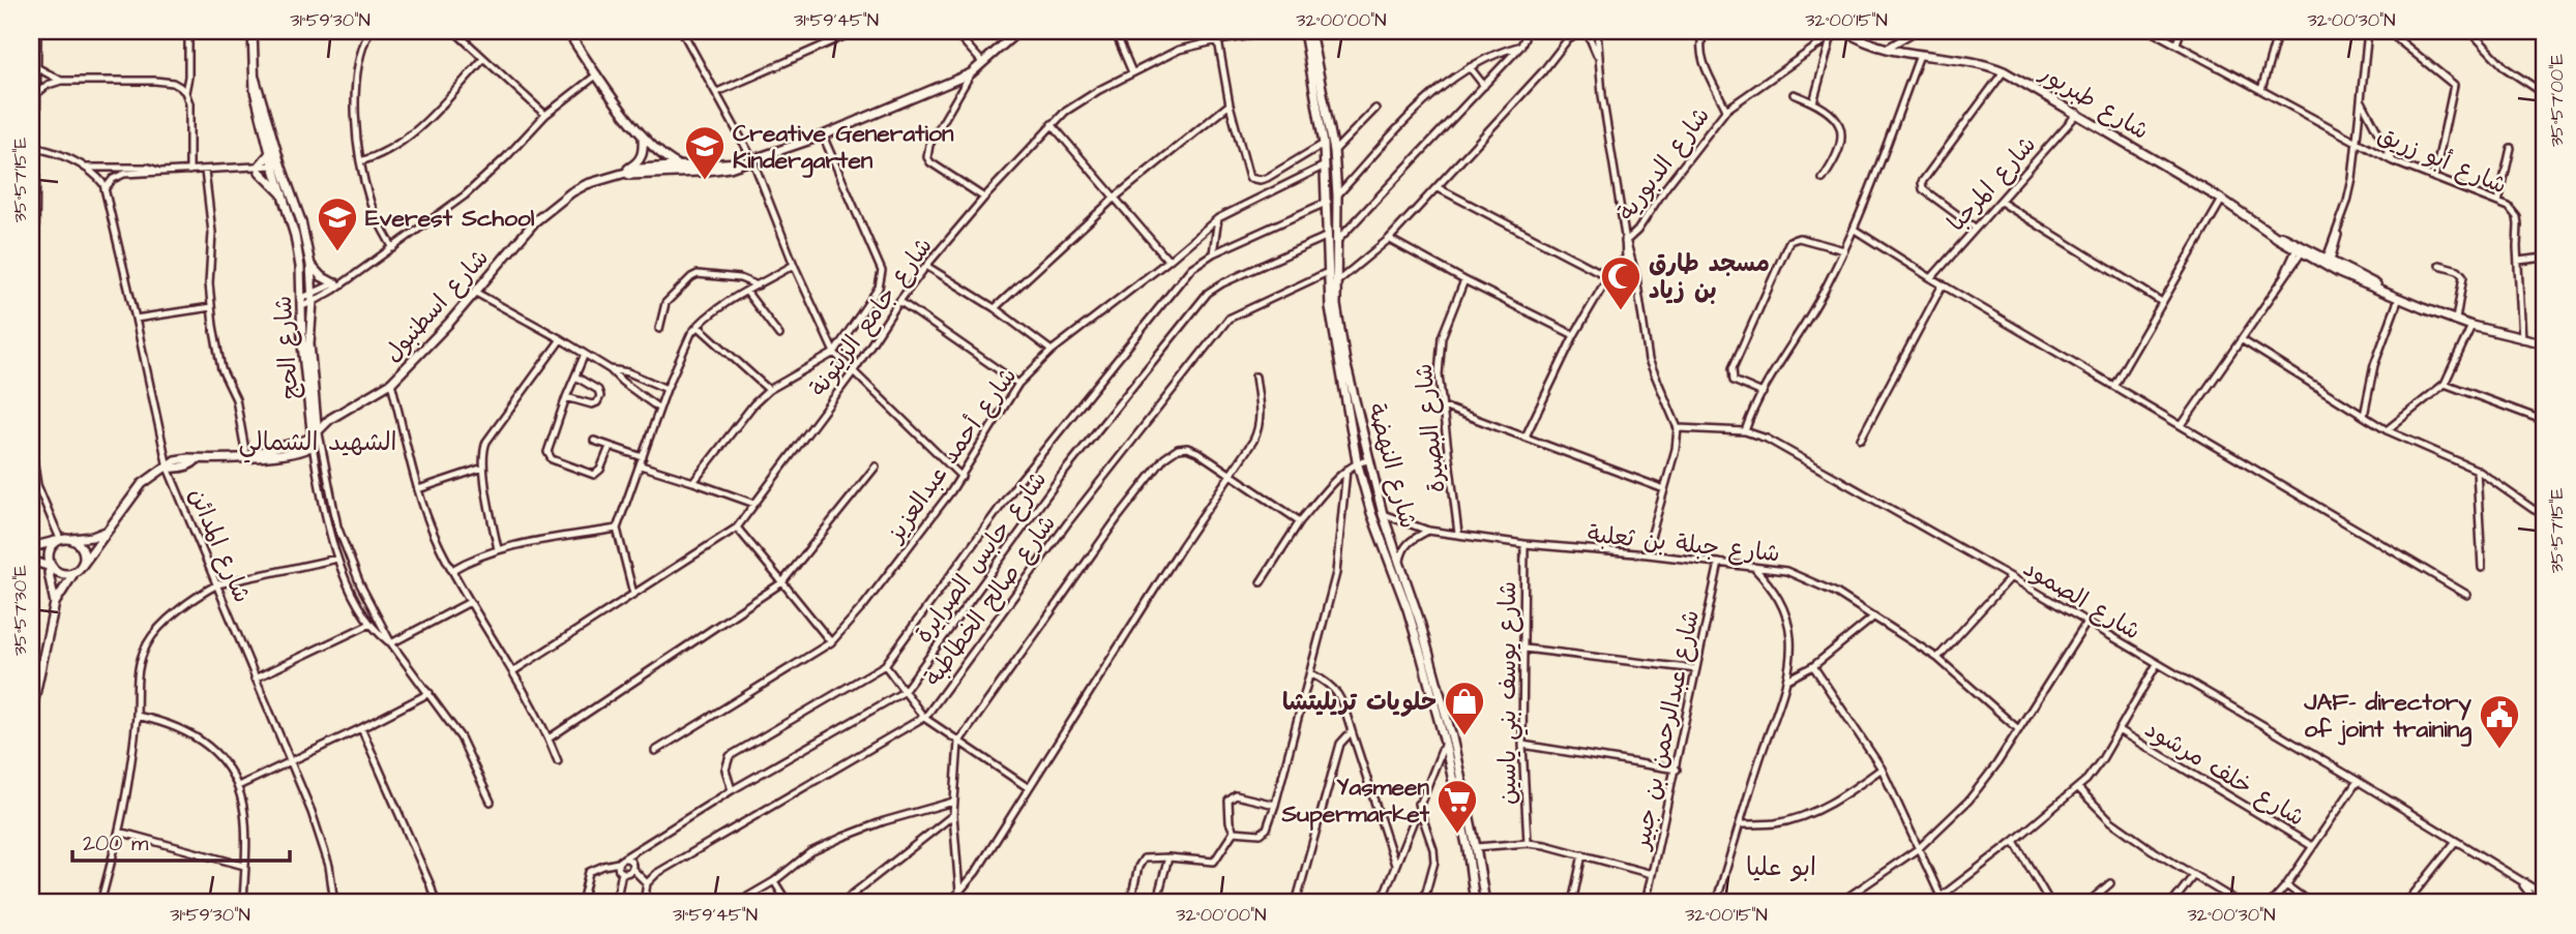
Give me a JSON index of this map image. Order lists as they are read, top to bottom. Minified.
{"streets":{"street":["شارع طبربور","شارع أبو زريق","شارع الدبورية","شارع المرحبا","شارع اسطنبول","شارع جامع الزيتونة","شارع الحج","شارع البصيرة","شارع أحمد عبدالعزيز","شارع النهضة","شارع جبلة بن ثعلبة","شارع المدائن","شارع حابس الصرايرة","شارع الصمود","شارع صالح الخطاطبة","شارع يوسف بني ياسين","شارع عبدالرحمن بن جبير","شارع خلف مرشود"]},"crossings":[["شارع طبربور","شارع أبو زريق"],["شارع طبربور","شارع المرحبا"],["شارع اسطنبول","شارع الحج"],["شارع اسطنبول","شارع المدائن"],["شارع البصيرة","شارع جبلة بن ثعلبة"],["شارع أحمد عبدالعزيز","شارع النهضة"],["شارع النهضة","شارع جبلة بن ثعلبة"],["شارع النهضة","شارع حابس الصرايرة"],["شارع النهضة","شارع صالح الخطاطبة"],["شارع جبلة بن ثعلبة","شارع يوسف بني ياسين"],["شارع جبلة بن ثعلبة","شارع عبدالرحمن بن جبير"]],"districts":["الشهيد الشمالي","ابو عليا"],"places":{"school or university":["Creative Generation Kindergarten","Everest School"],"mosque":["مسجد طارق بن زياد"],"shop":["حلويات تريليتشا"],"public building":["JAF- directory of joint training"],"supermarket":["Yasmeen Supermarket"]},"scale_bar":"200 m","coordinates":["31°59'30\"N","31°59'45\"N","32°00'00\"N","32°00'15\"N","32°00'30\"N","35°57'00\"E","35°57'15\"E","35°57'30\"E"]}
